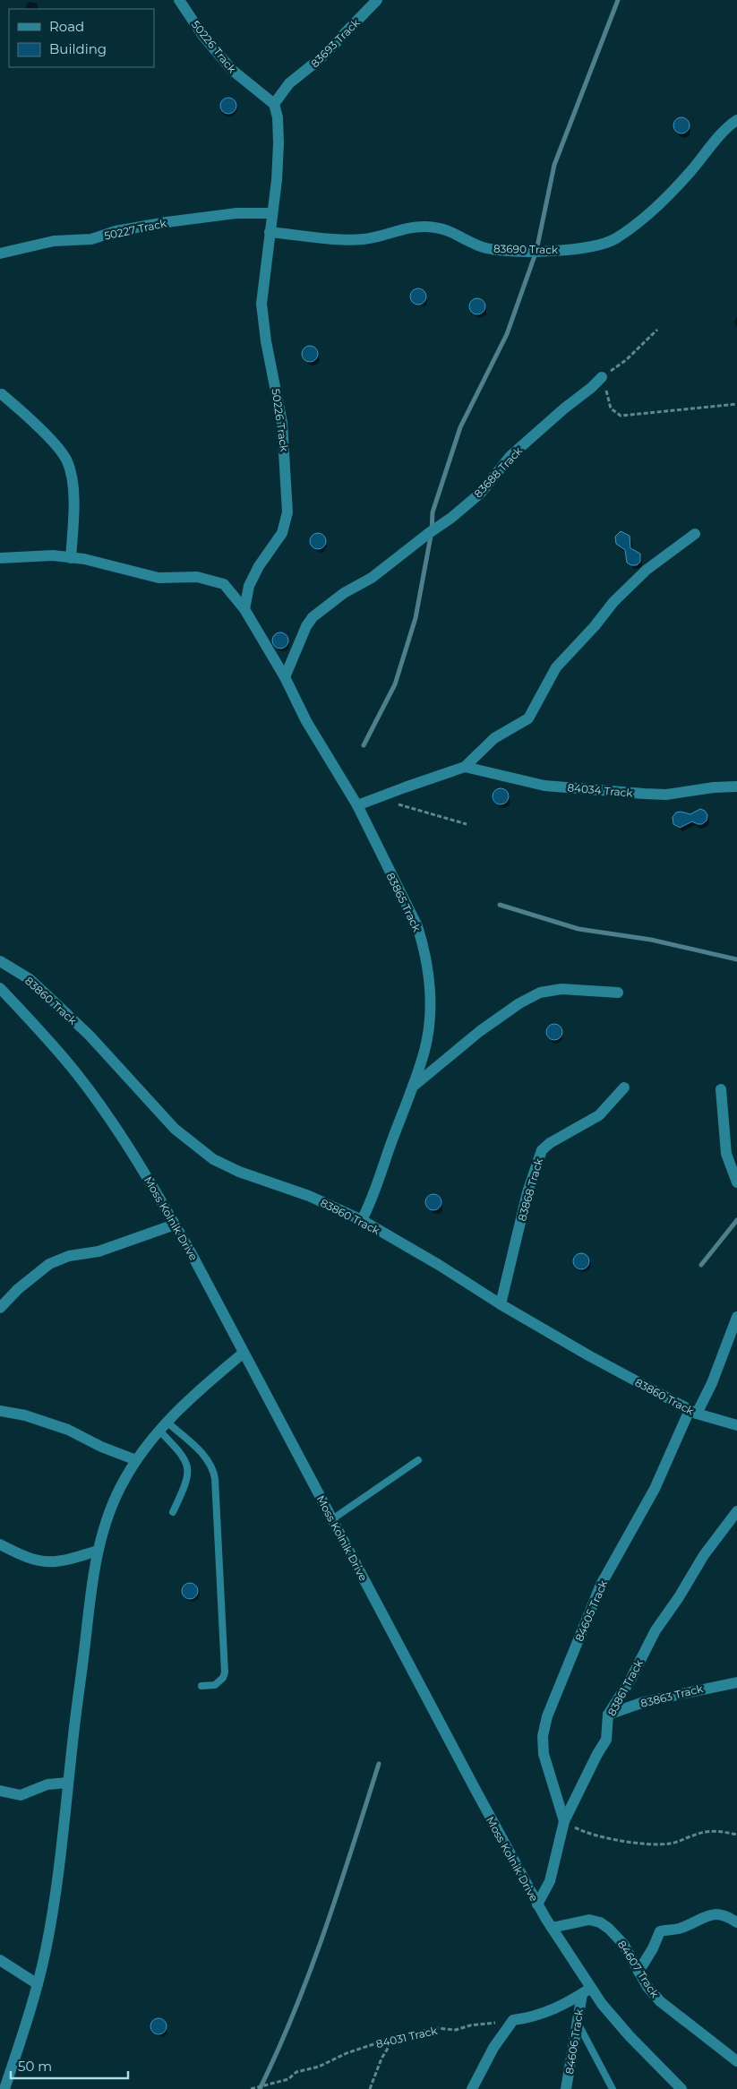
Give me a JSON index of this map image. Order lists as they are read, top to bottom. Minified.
{"streets":{"street":["83693 Track","50226 Track","50227 Track","83690 Track","83688 Track","84034 Track","83865 Track","83860 Track","83868 Track","Moss Kolnik Drive","84605 Track","83861 Track","83863 Track","84607 Track","84606 Track"],"path":["84031 Track"]},"crossings":[["83693 Track","50226 Track"],["50226 Track","50227 Track"],["50226 Track","83690 Track"],["50226 Track","83865 Track"],["83688 Track","83865 Track"],["83865 Track","83860 Track"],["83860 Track","83868 Track"],["83860 Track","84605 Track"],["Moss Kolnik Drive","83861 Track"],["Moss Kolnik Drive","84607 Track"],["Moss Kolnik Drive","84606 Track"],["84605 Track","83861 Track"],["83861 Track","83863 Track"]],"legend":["Road","Building"],"scale_bar":"50 m"}
